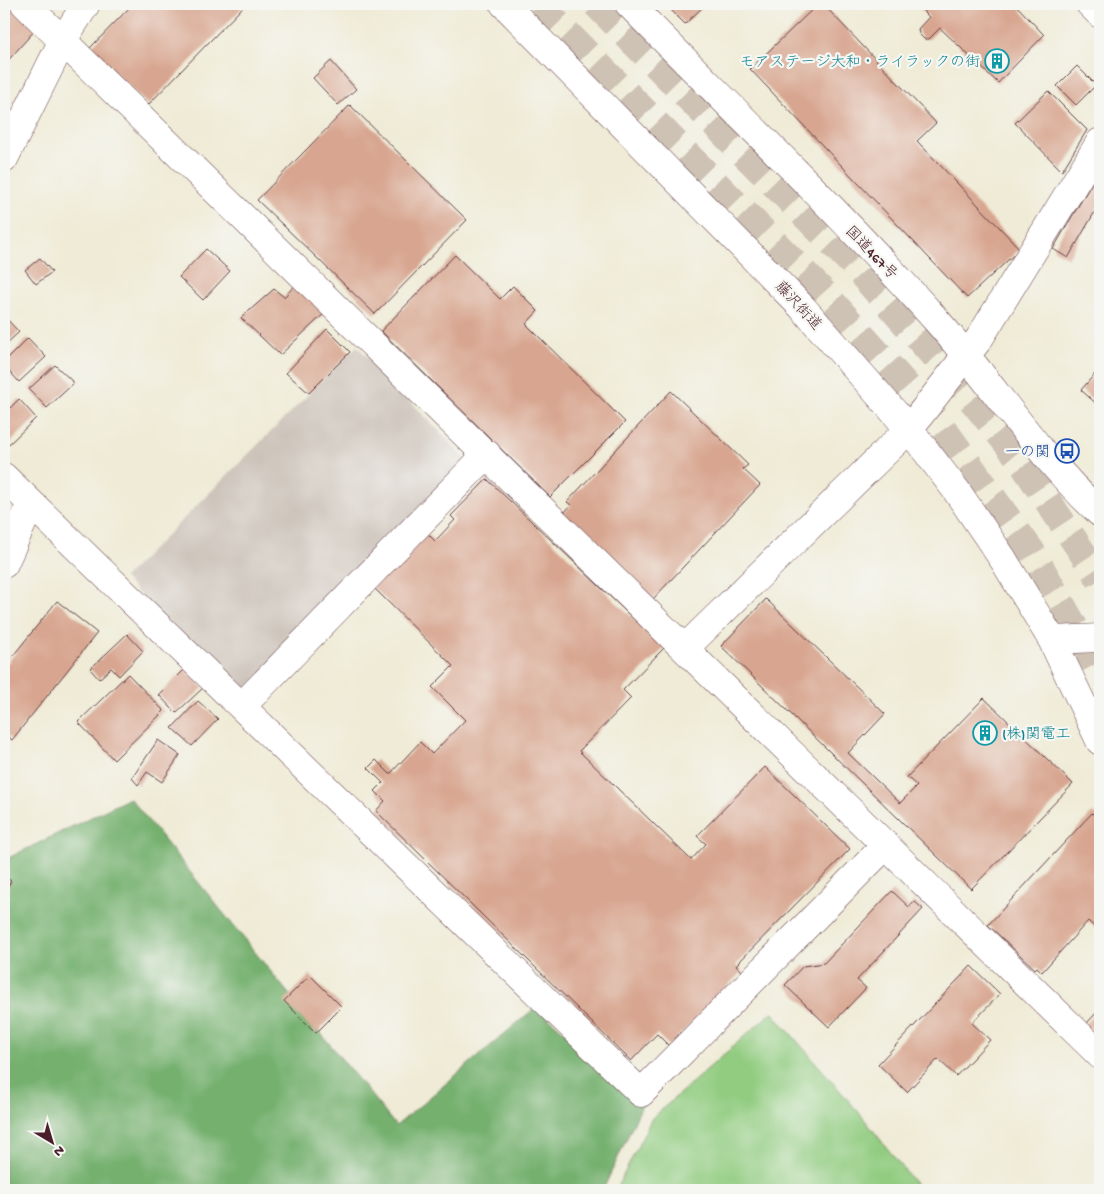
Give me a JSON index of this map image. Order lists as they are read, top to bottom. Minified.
{"streets":{"main road":["国道467号","藤沢街道"]},"places":{"building":["モアステージ大和・ライラックの街","(株)関電工"],"bus stop":["一の関"]},"north":"bottom right"}
